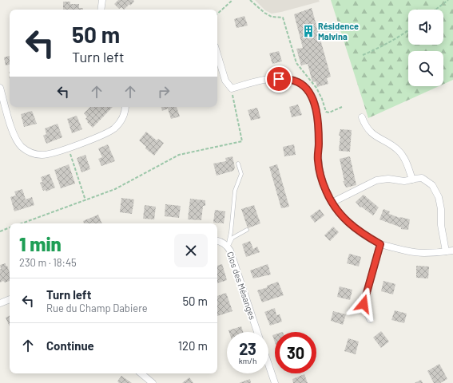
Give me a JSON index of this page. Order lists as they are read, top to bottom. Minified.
{"streets":{"street":["Clos des Mésanges"]},"places":{"building":["Résidence Malvina"]},"page":{"turn":["50 m","Turn left"],"heading":["1 min","230 m · 18:45"],"list":[{"name":"Turn left","note":"Rue du Champ Dabiere","value":"50 m"},{"name":"Continue","value":"120 m"}],"speed":"23 km/h","limit":"30"}}
